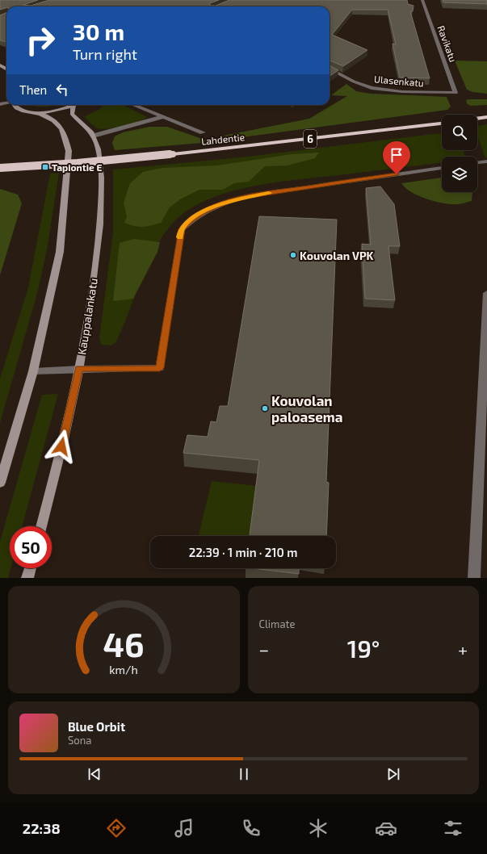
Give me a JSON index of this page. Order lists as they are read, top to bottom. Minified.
{"streets":{"highway":["Lahdentie","6"],"main road":["Kauppalankatu"],"street":["Ravikatu","Ulasenkatu"]},"crossings":[["Ravikatu","Ulasenkatu"]],"places":{"transit":["Tapiontie E"],"other":["Kouvolan VPK","Kouvolan paloasema"]},"page":{"turn":["30 m","Turn right"],"then":"Then","limit":"50","trip":"22:39 · 1 min · 210 m","tile":"Climate","heat":["−","19°","+"],"song":["Blue Orbit","Sona"],"tabs":"22:38","gauge":["46","km/h"]}}
